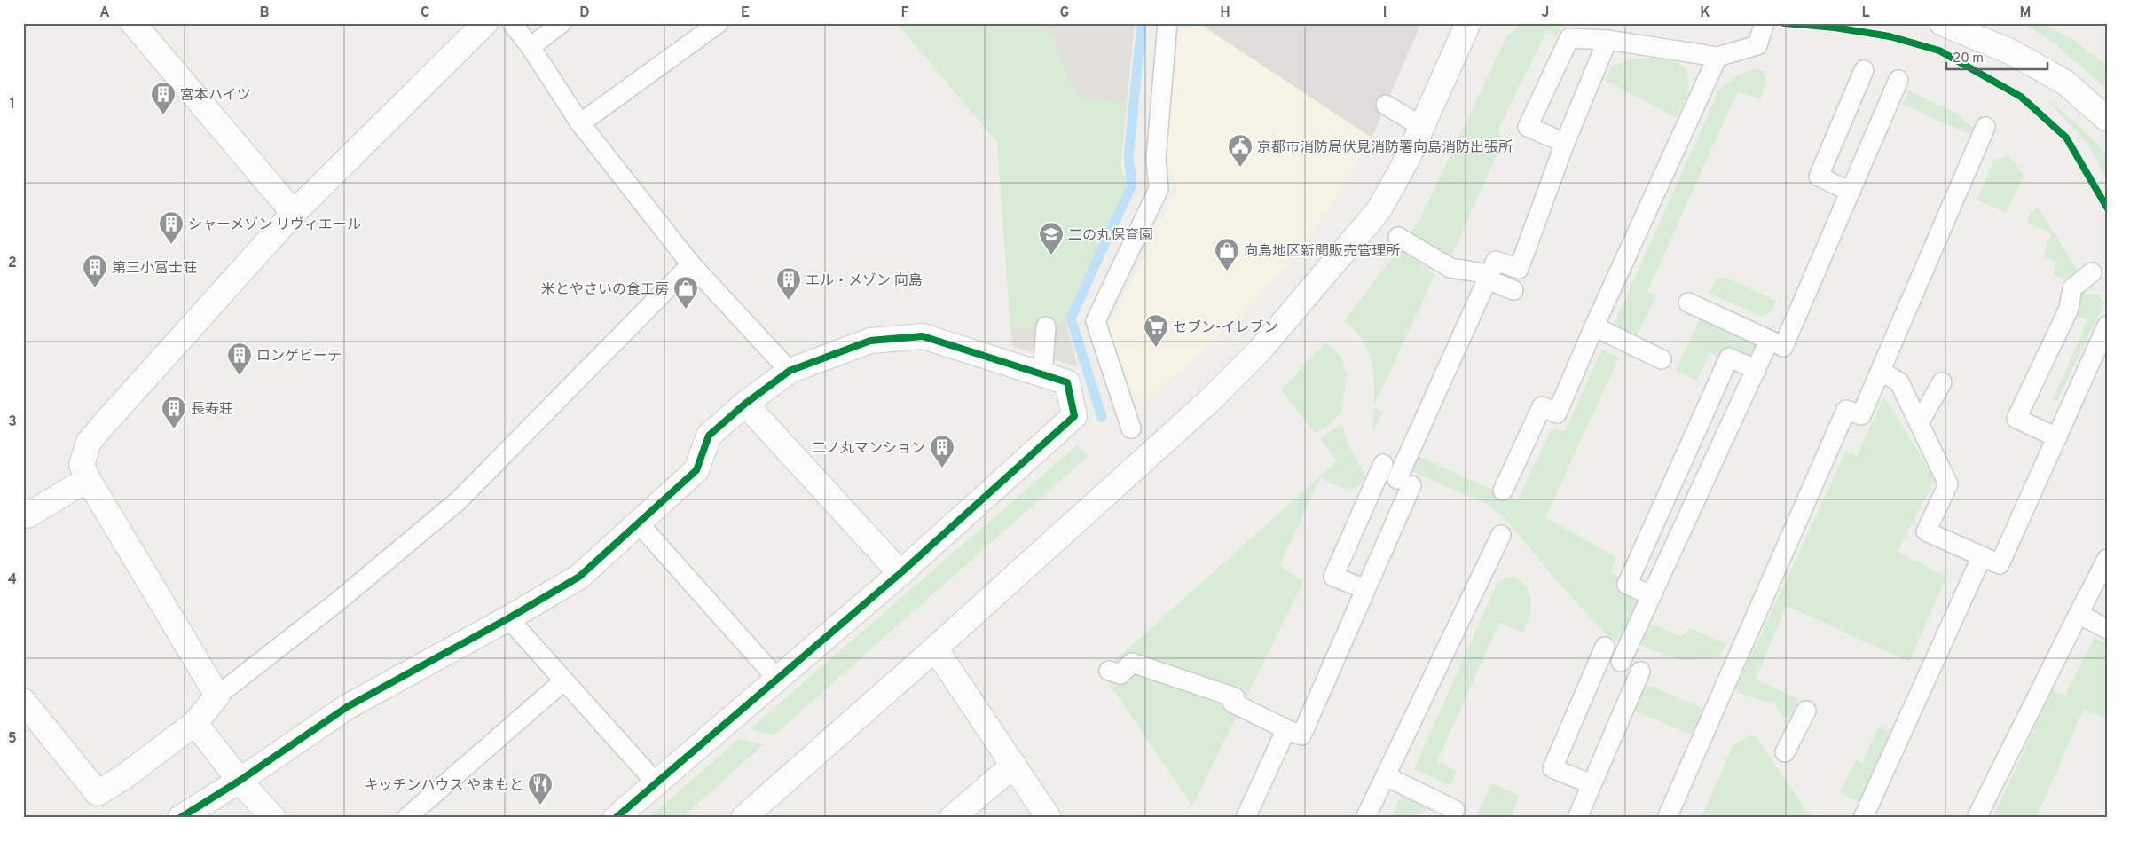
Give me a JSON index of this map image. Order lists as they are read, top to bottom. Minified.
{"places":{"building":["宮本ハイツ","シャーメゾン リヴィエール","第三小富士荘","エル・メゾン 向島","ロンゲビーテ","長寿荘","二ノ丸マンション"],"public building":["京都市消防局伏見消防署向島消防出張所"],"school or university":["二の丸保育園"],"shop":["向島地区新聞販売管理所","米とやさいの食工房"],"supermarket":["セブン-イレブン"],"restaurant":["キッチンハウス やまもと"]},"scale_bar":"20 m","grid":{"columns":["A","B","C","D","E","F","G","H","I","J","K","L","M"],"rows":["1","2","3","4","5"]}}
